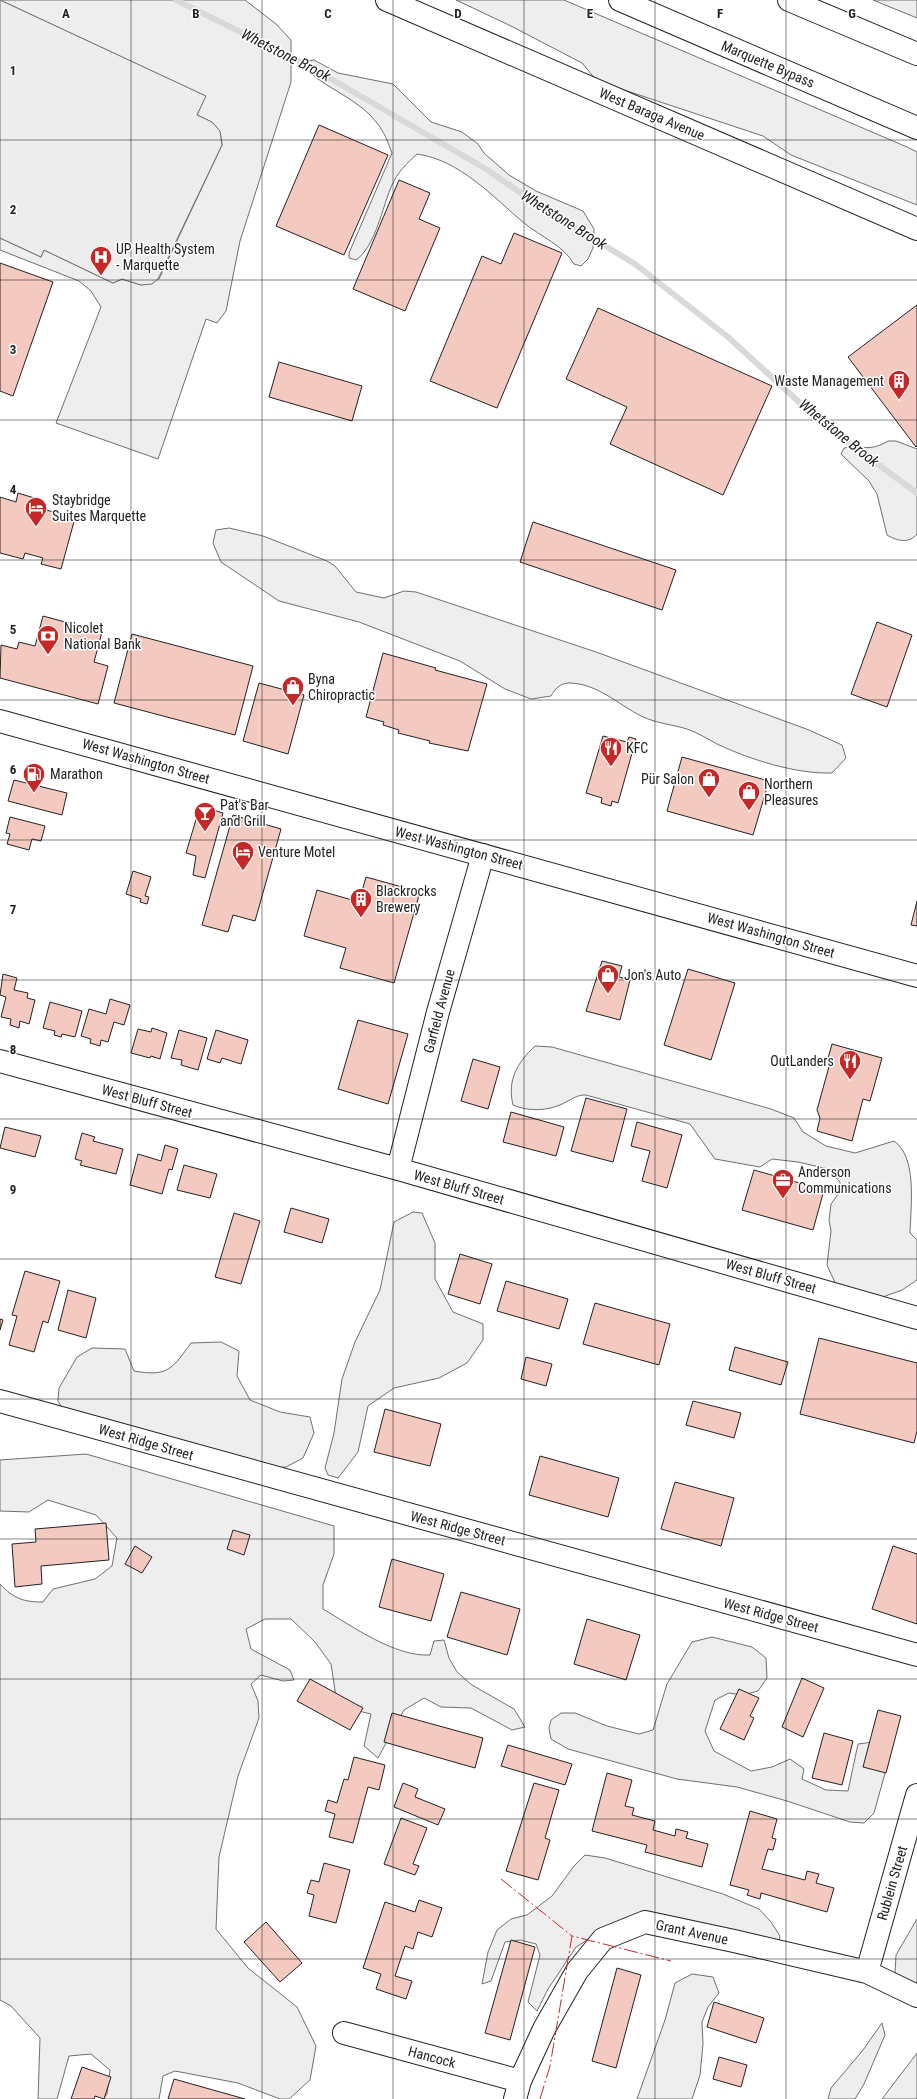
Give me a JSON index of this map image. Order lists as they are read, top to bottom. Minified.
{"streets":{"main road":["Marquette Bypass","West Baraga Avenue","West Washington Street","Garfield Avenue","West Bluff Street","West Ridge Street","Rublein Street","Grant Avenue","Hancock"]},"crossings":[["West Washington Street","Garfield Avenue"],["Garfield Avenue","West Bluff Street"],["Rublein Street","Grant Avenue"],["Grant Avenue","Hancock"]],"water":["Whetstone Brook"],"places":{"hospital":["UP Health System - Marquette"],"building":["Waste Management","Blackrocks Brewery"],"hotel":["Staybridge Suites Marquette","Venture Motel"],"bank":["Nicolet National Bank"],"shop":["Byna Chiropractic","Pür Salon","Northern Pleasures","Jon's Auto"],"restaurant":["KFC","OutLanders"],"fuel station":["Marathon"],"bar":["Pat's Bar and Grill"],"office":["Anderson Communications"]},"grid":{"columns":["A","B","C","D","E","F","G"],"rows":["1","2","3","4","5","6","7","8","9"]}}
